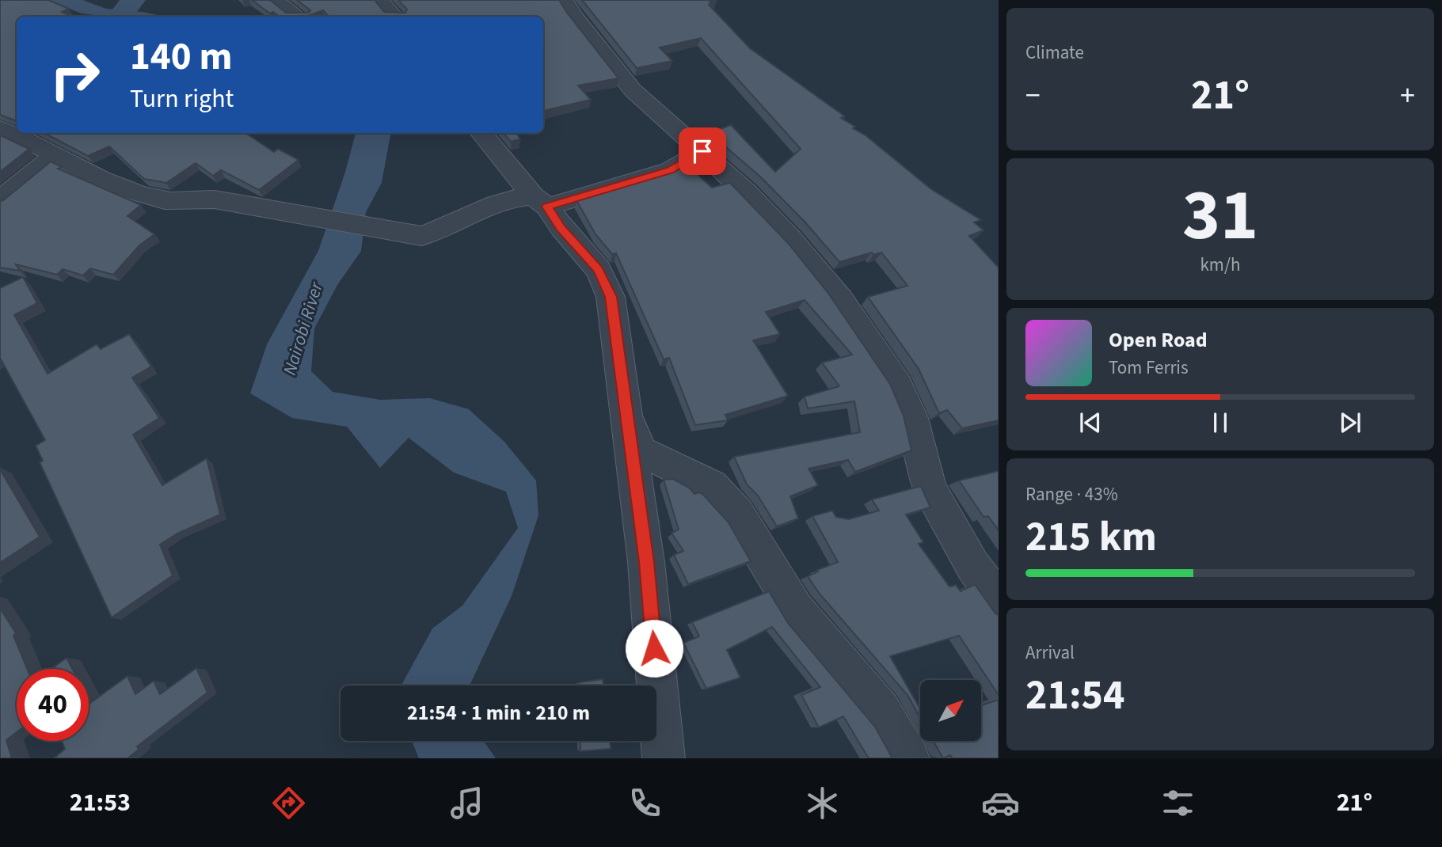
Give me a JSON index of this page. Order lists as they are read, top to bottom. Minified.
{"water":["Nairobi River"],"north":"top right","page":{"tile":["Climate",["31","km/h"],["Range · 43%","215 km"],["Arrival","21:54"]],"turn":["140 m","Turn right"],"heat":["−","21°","+"],"song":["Open Road","Tom Ferris"],"limit":"40","trip":"21:54 · 1 min · 210 m","tabs":["21:53","21°"]}}
